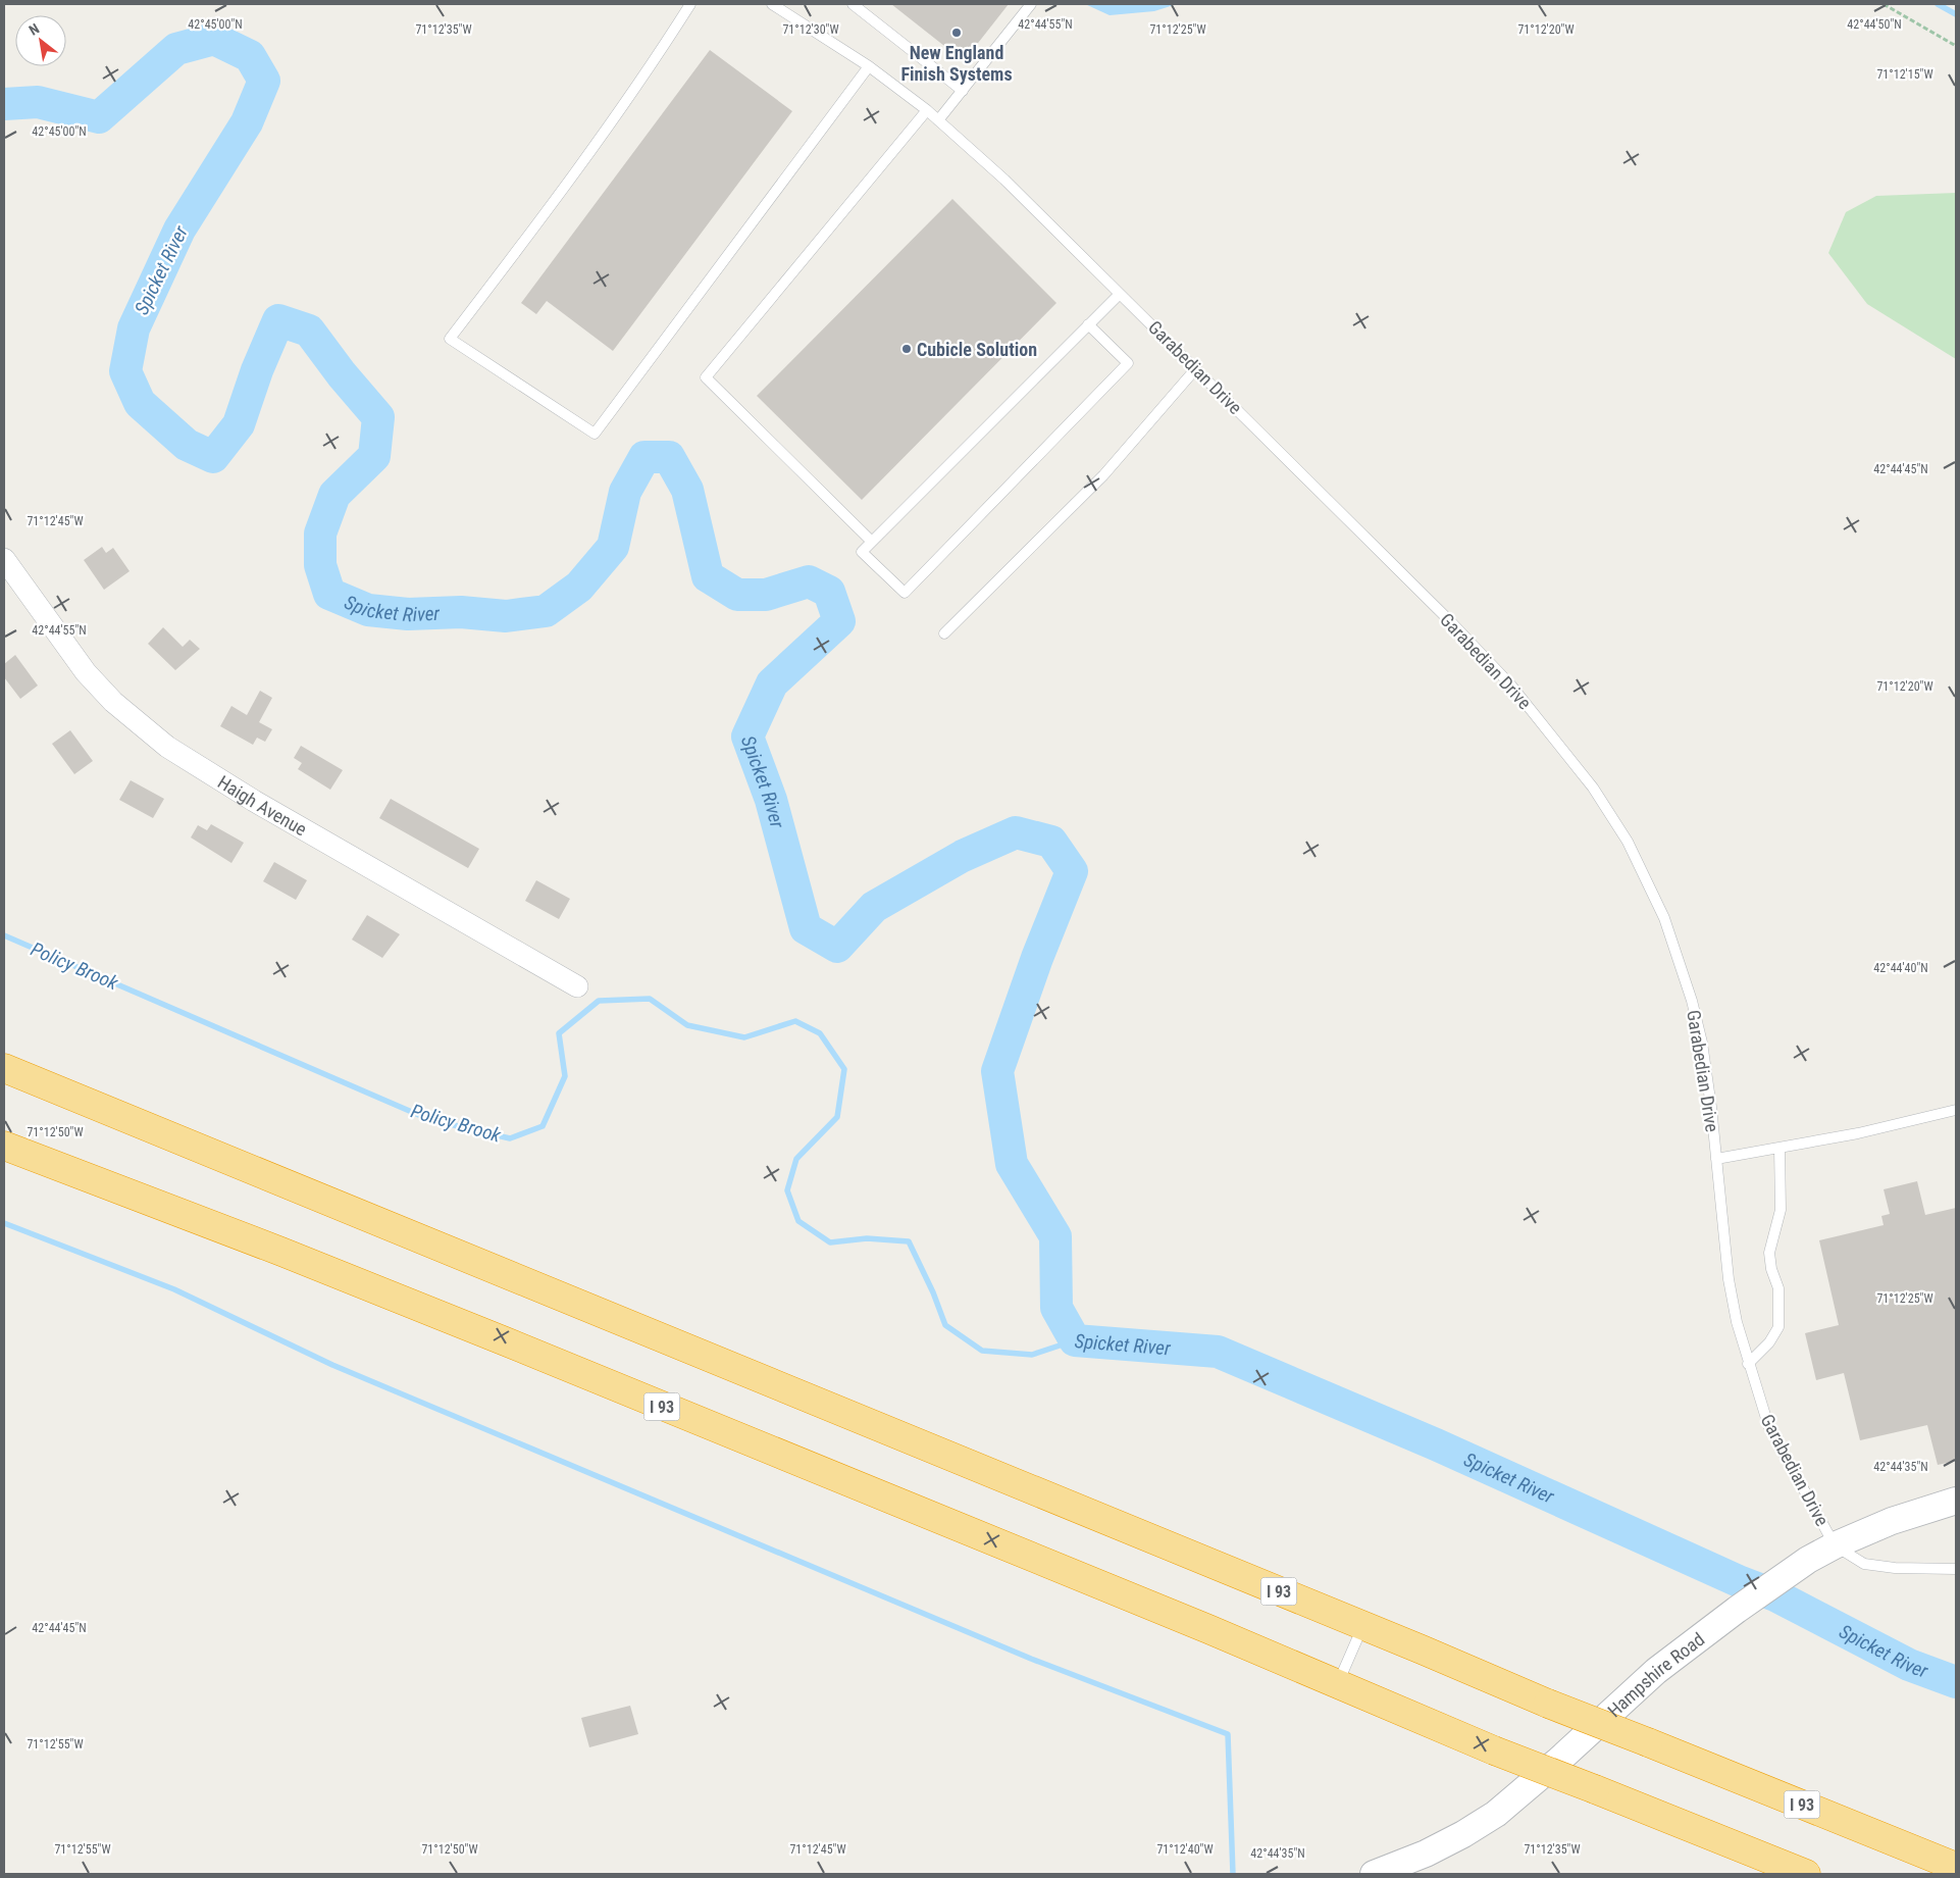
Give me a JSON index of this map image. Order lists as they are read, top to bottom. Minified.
{"streets":{"highway":["I 93"],"street":["Haigh Avenue","Hampshire Road"],"lane":["Garabedian Drive"]},"crossings":[["Garabedian Drive","Hampshire Road"]],"water":["Spicket River","Policy Brook"],"places":["New England Finish Systems","Cubicle Solution"],"north":"top left","coordinates":["42°45'00\"N","42°44'55\"N","42°44'50\"N","71°12'35\"W","71°12'30\"W","71°12'25\"W","71°12'20\"W","71°12'15\"W","42°44'45\"N","71°12'45\"W","42°44'40\"N","71°12'50\"W","42°44'35\"N","71°12'55\"W","71°12'40\"W"]}
